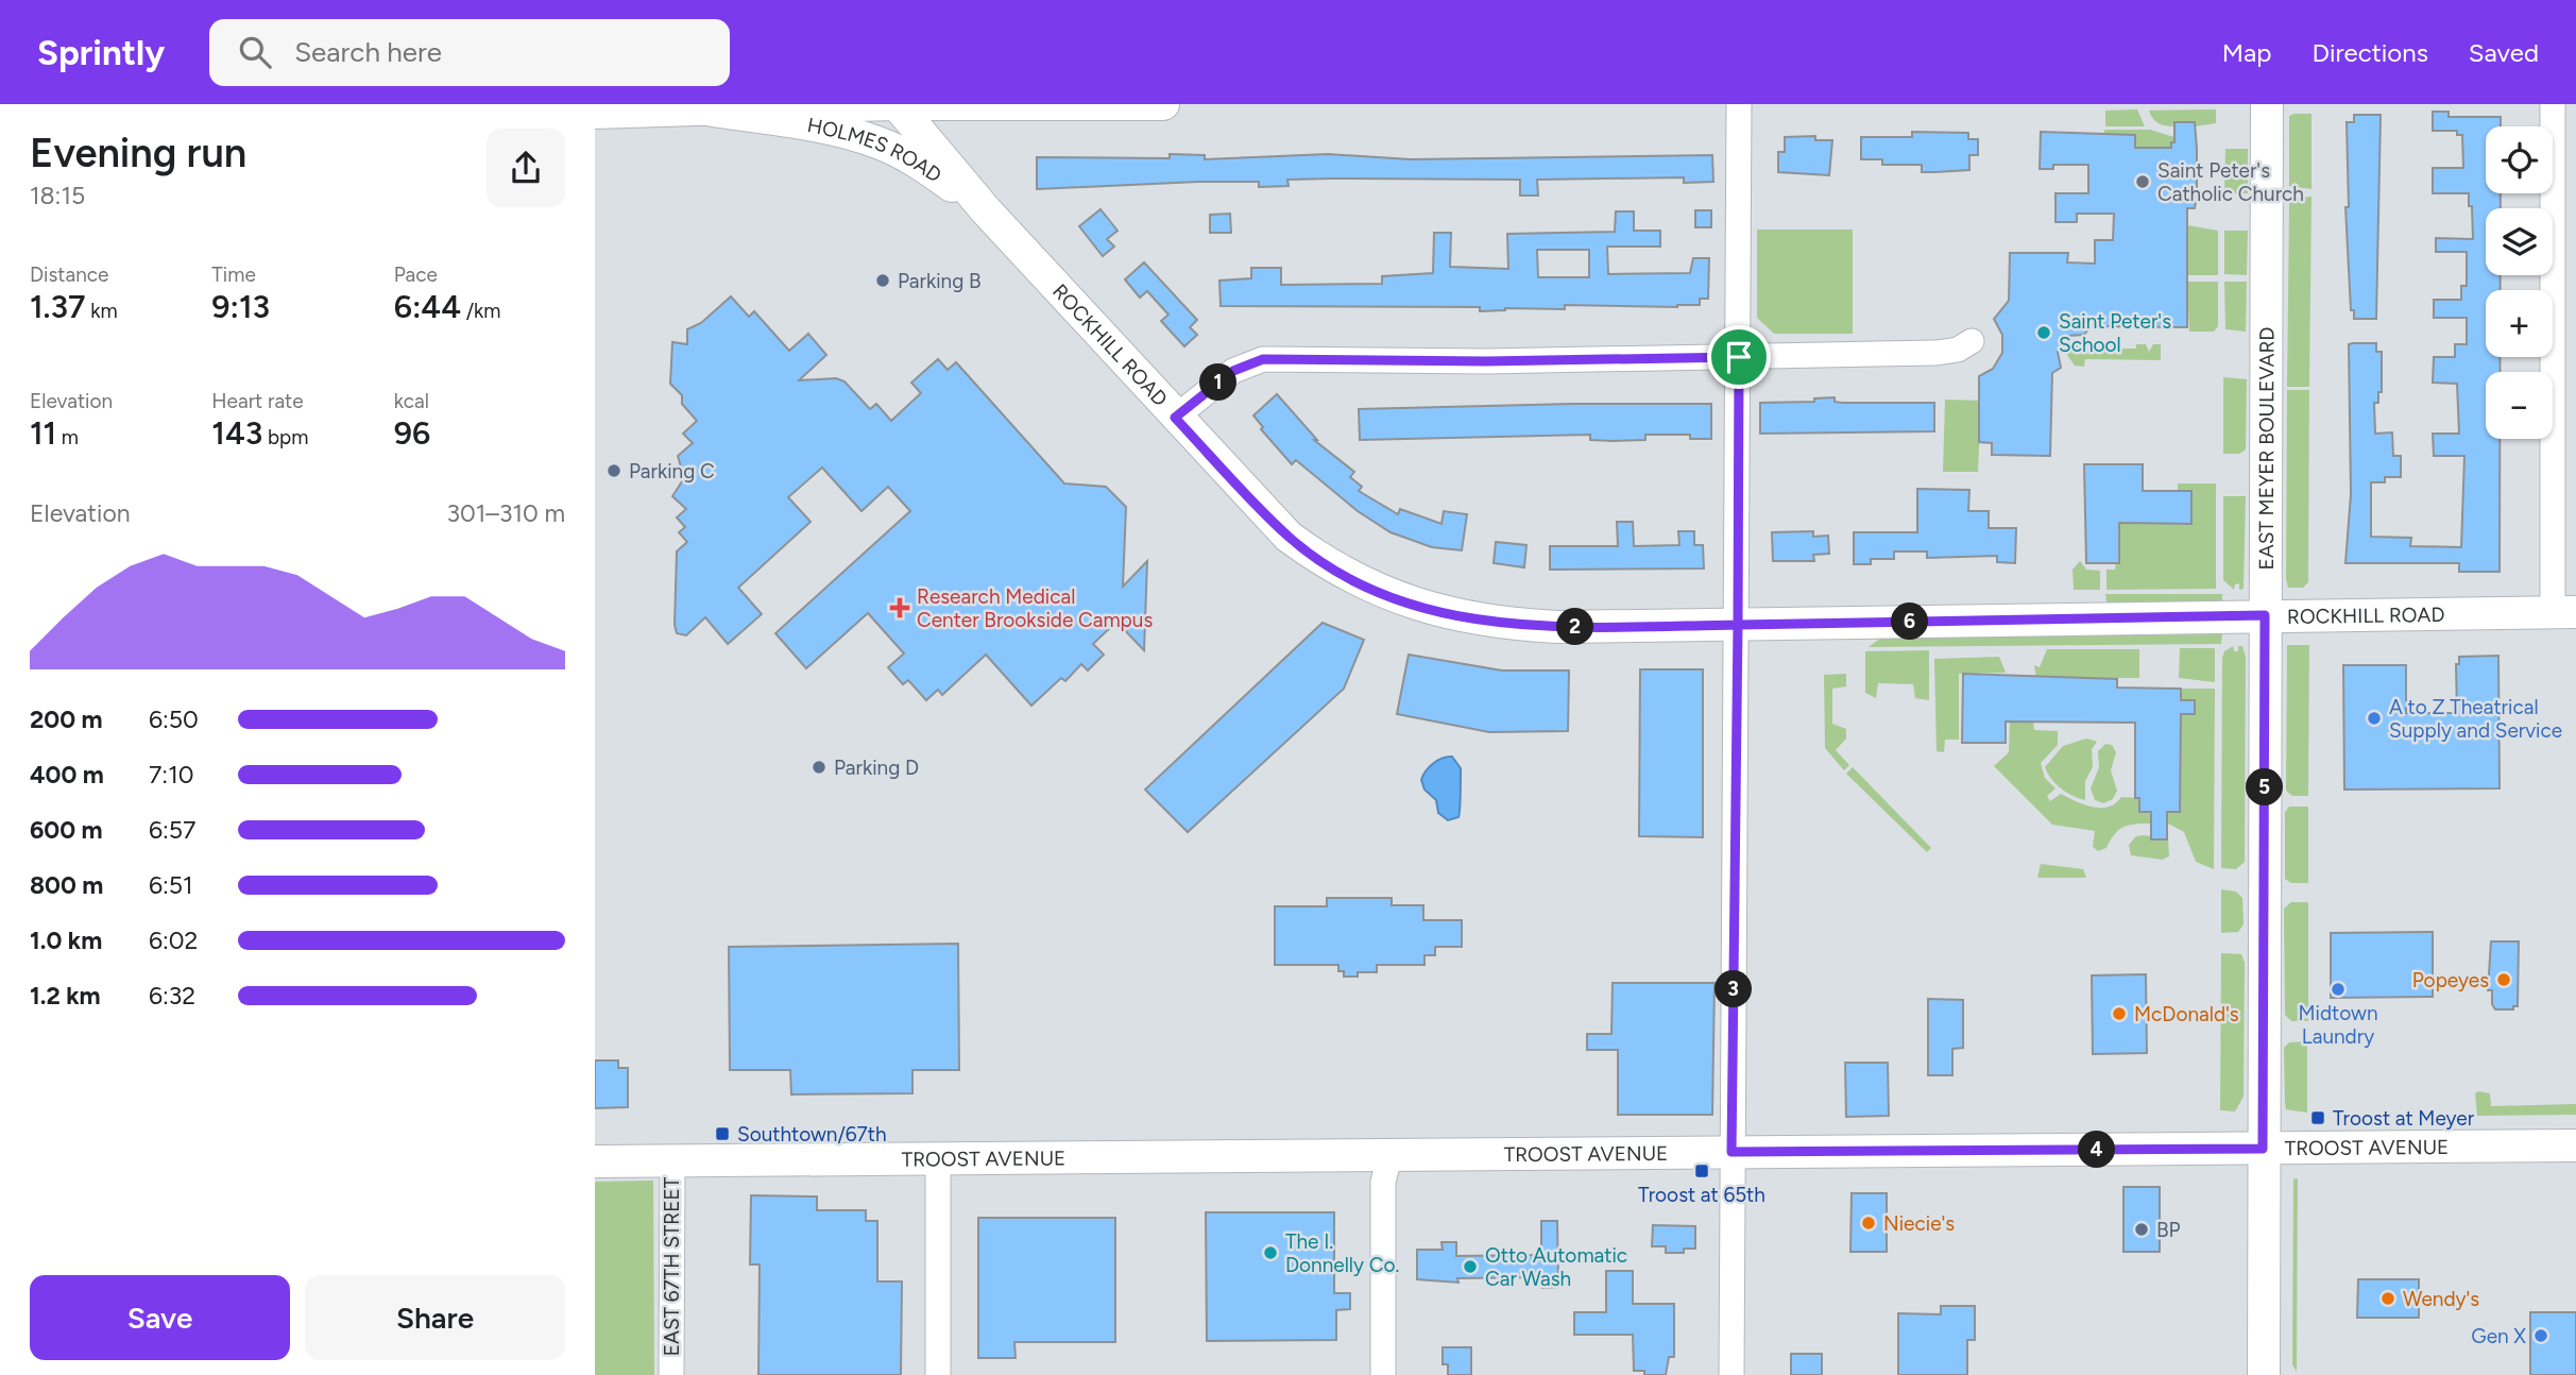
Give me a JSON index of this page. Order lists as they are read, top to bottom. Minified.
{"streets":{"main road":["HOLMES ROAD","ROCKHILL ROAD","EAST MEYER BOULEVARD","TROOST AVENUE"],"street":["EAST 67TH STREET"]},"crossings":[["HOLMES ROAD","ROCKHILL ROAD"],["ROCKHILL ROAD","EAST MEYER BOULEVARD"],["EAST MEYER BOULEVARD","TROOST AVENUE"],["TROOST AVENUE","EAST 67TH STREET"]],"places":{"other":["Saint Peter's Catholic Church","Parking B","Saint Peter's School","Parking C","A to Z Theatrical Supply and Service","Parking D","Popeyes","Midtown Laundry","McDonald's","Niecie's","BP","The I. Donnelly Co.","Otto Automatic Car Wash","Wendy's","Gen X"],"health":["Research Medical Center Brookside Campus"],"transit":["Troost at Meyer","Southtown/67th","Troost at 65th"]},"page":{"header":"Sprintly","search":"Search here","nav":["Map","Directions","Saved"],"heading":["Evening run","18:15"],"map_buttons":["+","−"],"stats":[["Distance","1.37 km"],["Time","9:13"],["Pace","6:44 /km"],["Elevation","11 m"],["Heart rate","143 bpm"],["kcal","96"]],"pins":["1","6","2","5","3","4"],"chart":["Elevation","301–310 m"],"list":[{"name":"200 m","note":"6:50"},{"name":"400 m","note":"7:10"},{"name":"600 m","note":"6:57"},{"name":"800 m","note":"6:51"},{"name":"1.0 km","note":"6:02"},{"name":"1.2 km","note":"6:32"}],"buttons":["Save","Share"]}}
